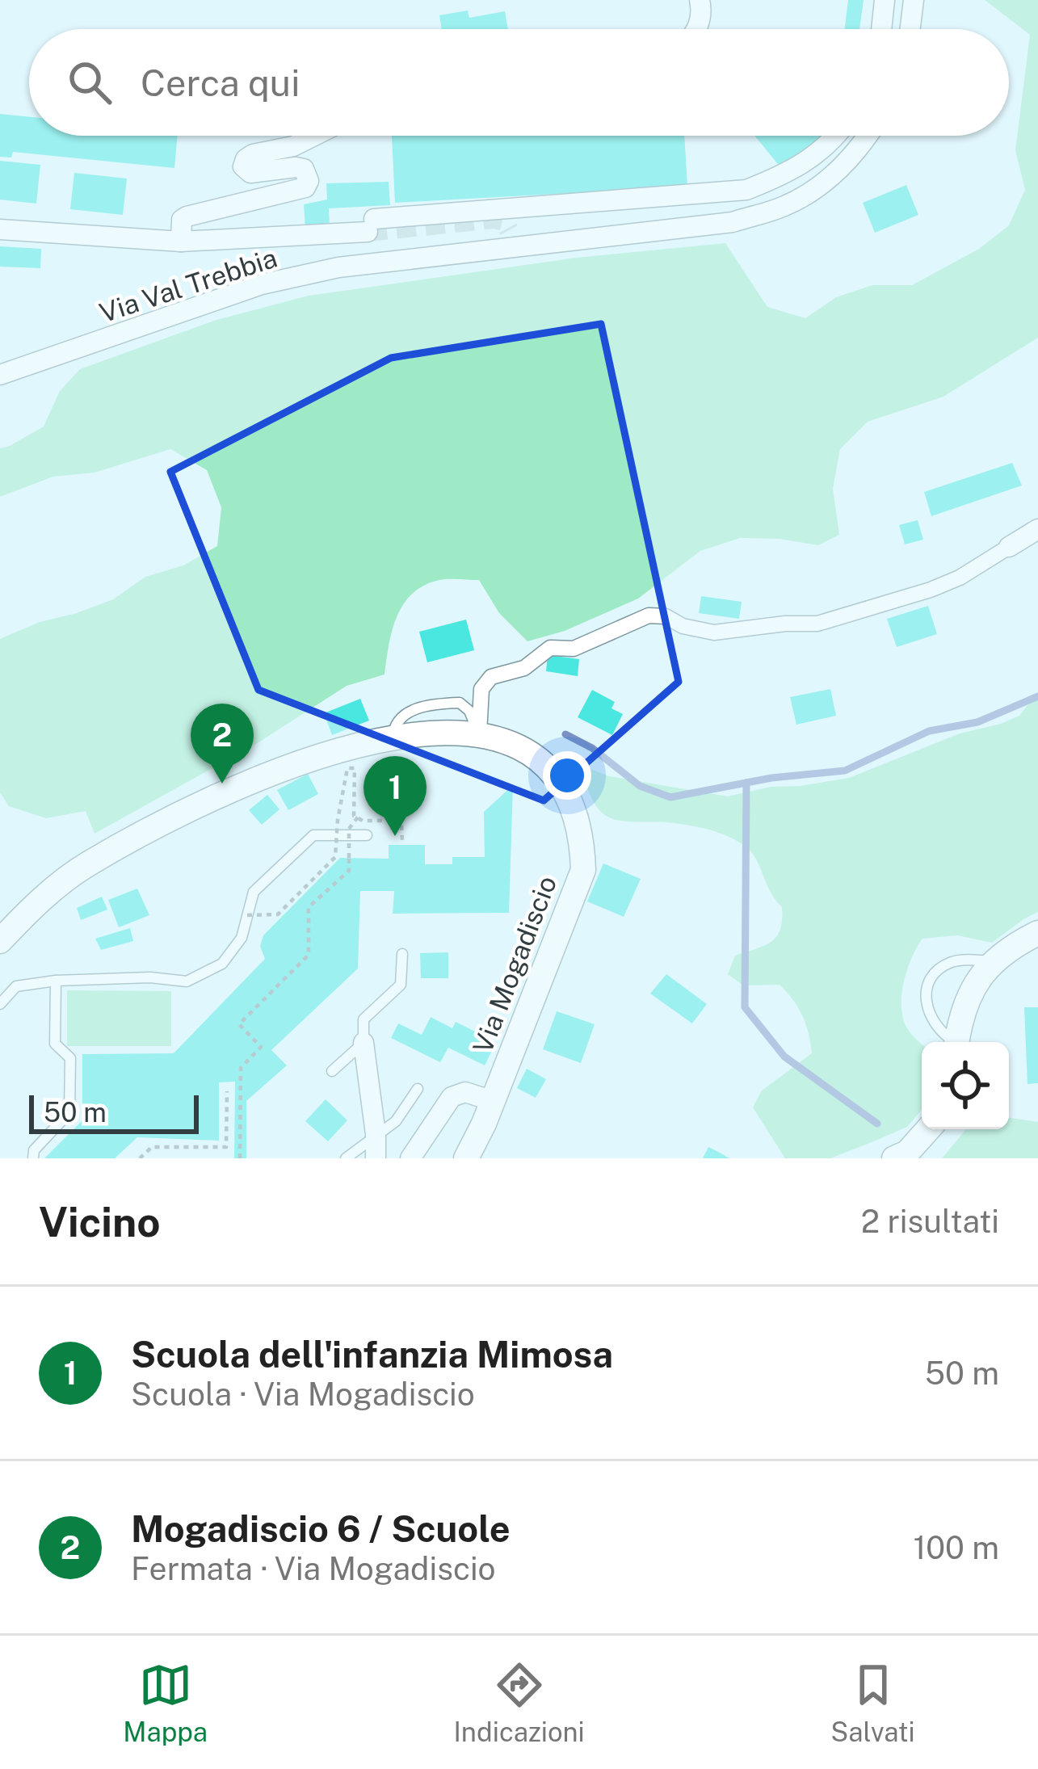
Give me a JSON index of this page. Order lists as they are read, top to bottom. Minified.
{"streets":{"street":["Via Val Trebbia","Via Mogadiscio"]},"scale_bar":"50 m","page":{"search":"Cerca qui","pins":["2","1"],"scale":"50 m","heading":["Vicino","2 risultati"],"list":[{"mark":"1","name":"Scuola dell'infanzia Mimosa","note":"Scuola · Via Mogadiscio","value":"50 m"},{"mark":"2","name":"Mogadiscio 6 / Scuole","note":"Fermata · Via Mogadiscio","value":"100 m"}],"nav":["Mappa","Indicazioni","Salvati"]}}
